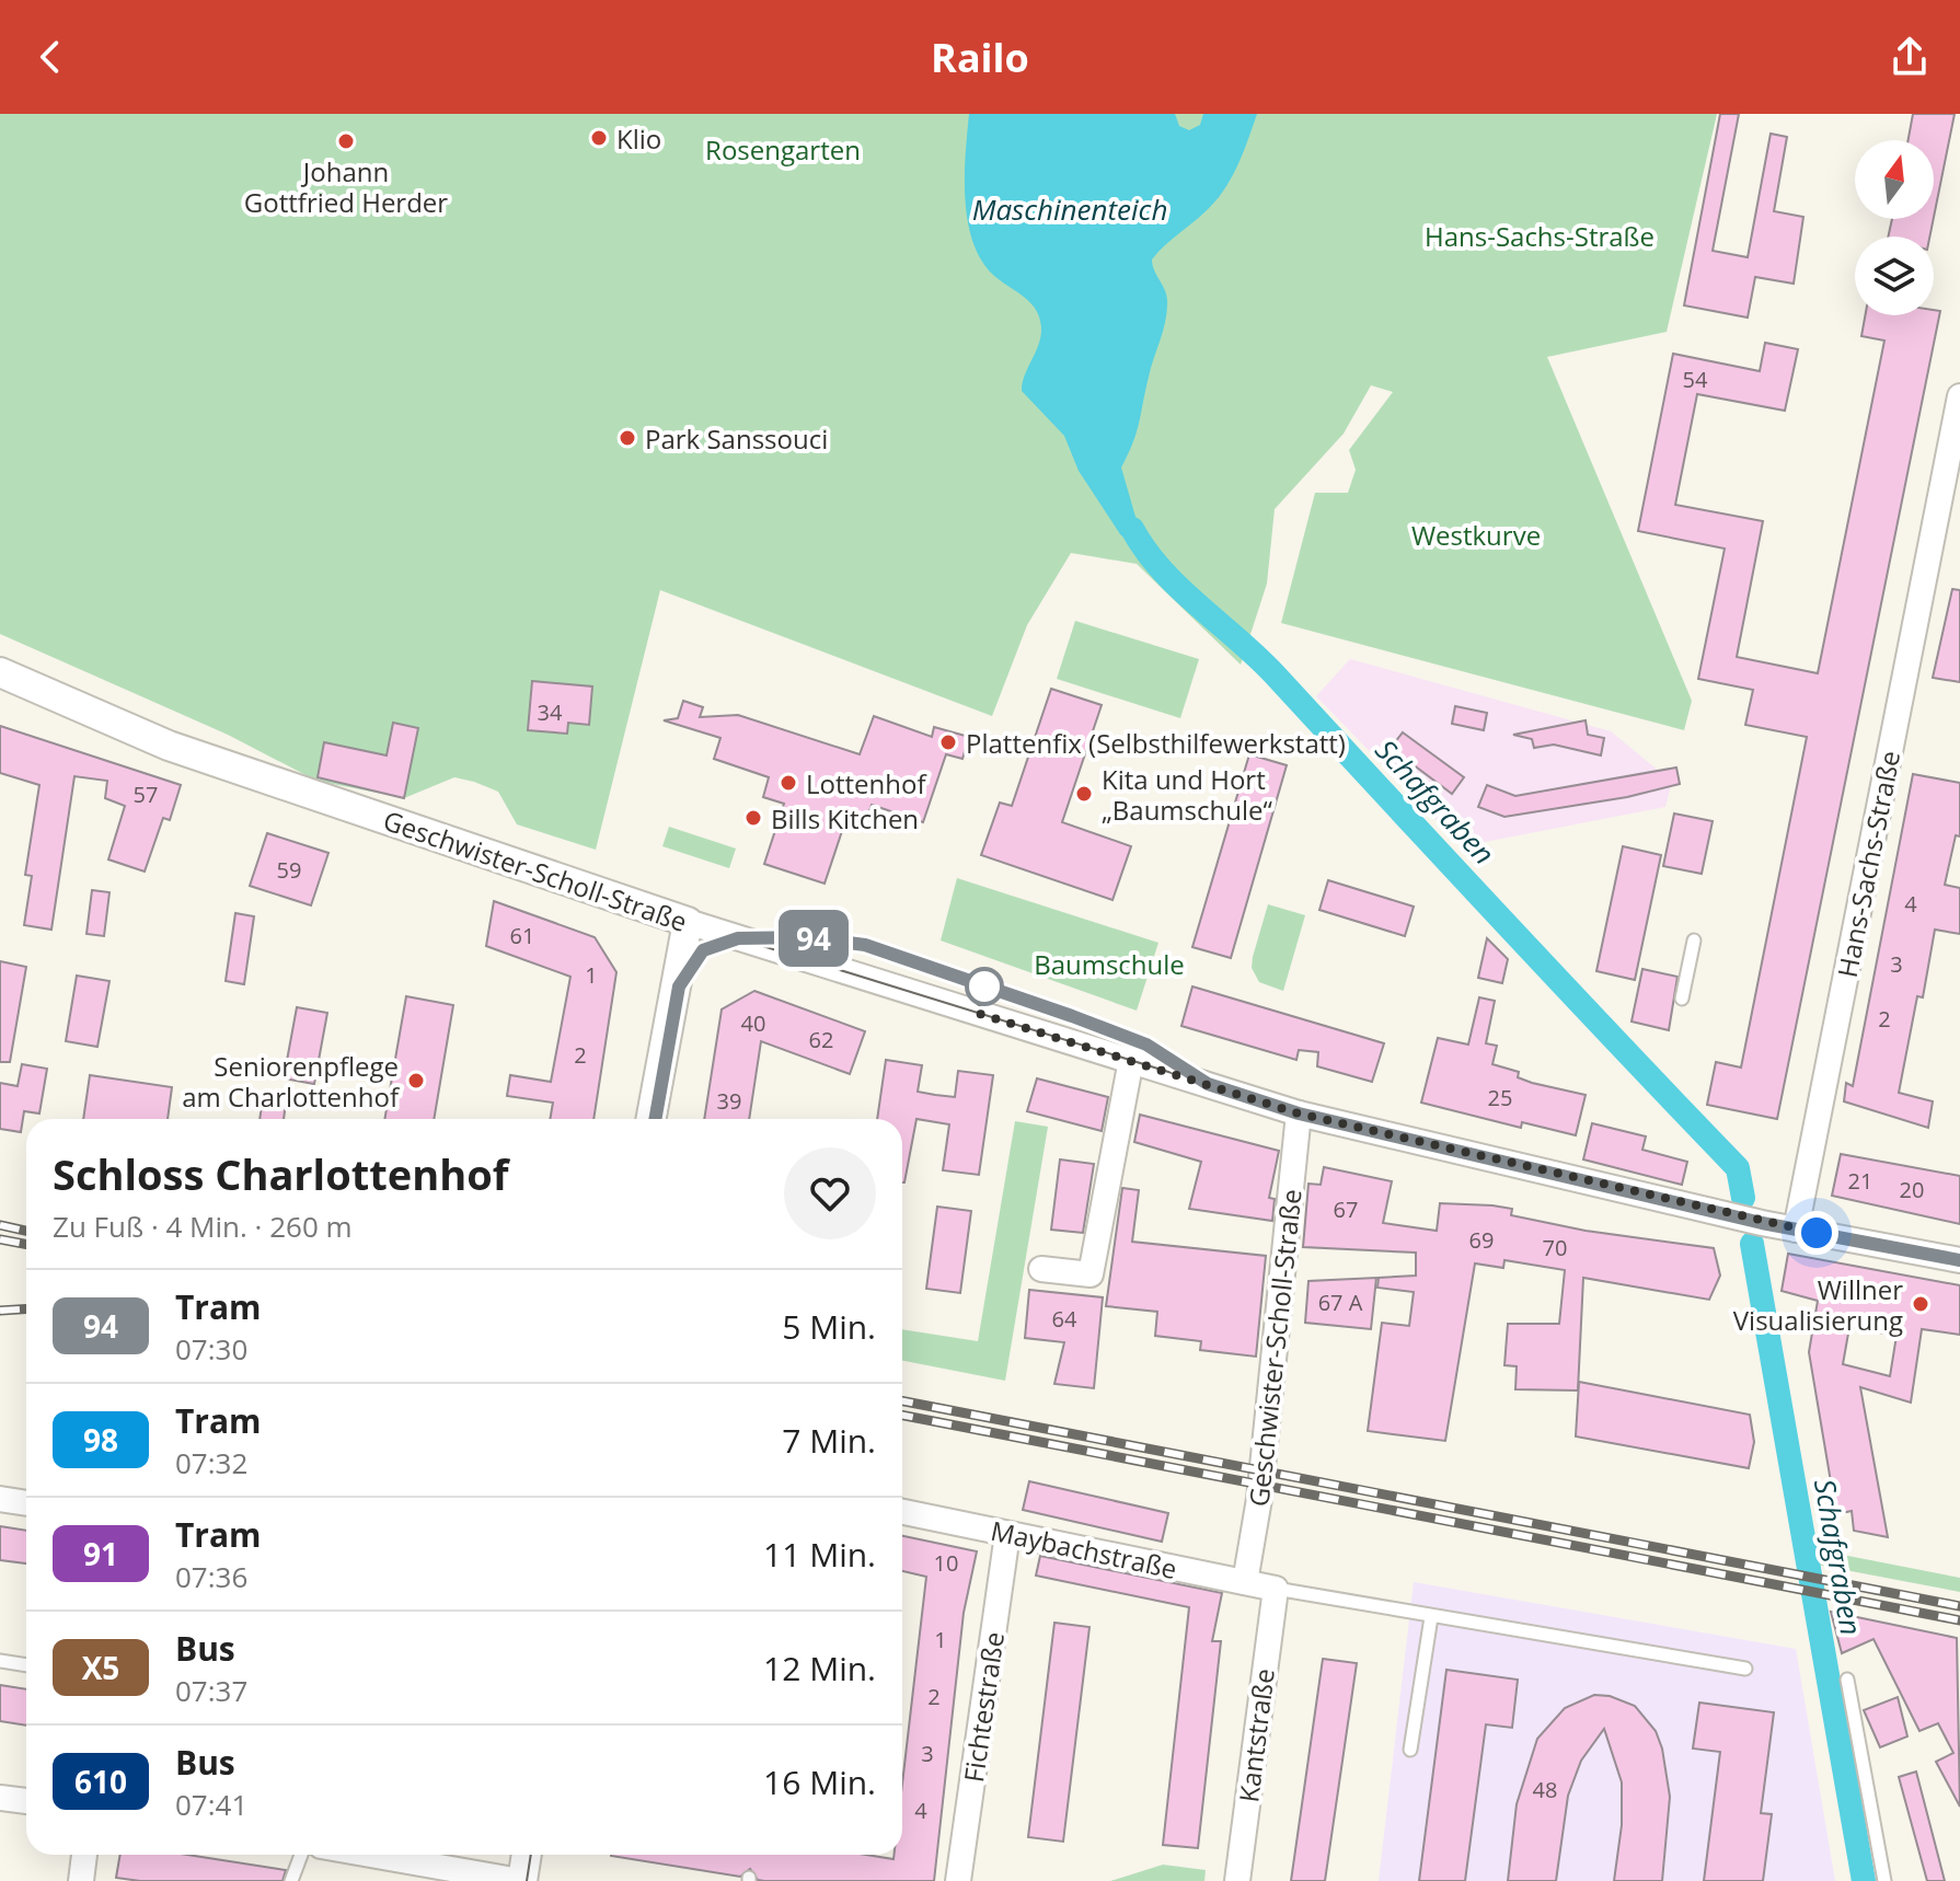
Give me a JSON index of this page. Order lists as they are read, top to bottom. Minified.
{"streets":{"street":["Hans-Sachs-Straße","Geschwister-Scholl-Straße","Maybachstraße","Fichtestraße","Kantstraße"]},"crossings":[["Hans-Sachs-Straße","Geschwister-Scholl-Straße"],["Geschwister-Scholl-Straße","Maybachstraße"],["Maybachstraße","Fichtestraße"],["Maybachstraße","Kantstraße"]],"water":["Maschinenteich","Schafgraben"],"parks":["Rosengarten","Hans-Sachs-Straße","Westkurve","Baumschule"],"places":["Klio","Johann Gottfried Herder","Park Sanssouci","Plattenfix (Selbsthilfewerkstatt)","Lottenhof","Kita und Hort „Baumschule“","Bills Kitchen","Seniorenpflege am Charlottenhof","Willner Visualisierung"],"lines":["tram line 94"],"house_numbers":["54","34","57","59","4","61","3","1","2","40","62","2","25","39","21","20","67","69","70","67 A","64","10","1","2","3","48","4"],"north":"top","page":{"header":"Railo","on_map":"94","heading":["Schloss Charlottenhof","Zu Fuß · 4 Min. · 260 m"],"list":[{"mark":"94","name":"Tram","note":"07:30","value":"5 Min."},{"mark":"98","name":"Tram","note":"07:32","value":"7 Min."},{"mark":"91","name":"Tram","note":"07:36","value":"11 Min."},{"mark":"X5","name":"Bus","note":"07:37","value":"12 Min."},{"mark":"610","name":"Bus","note":"07:41","value":"16 Min."}]}}
